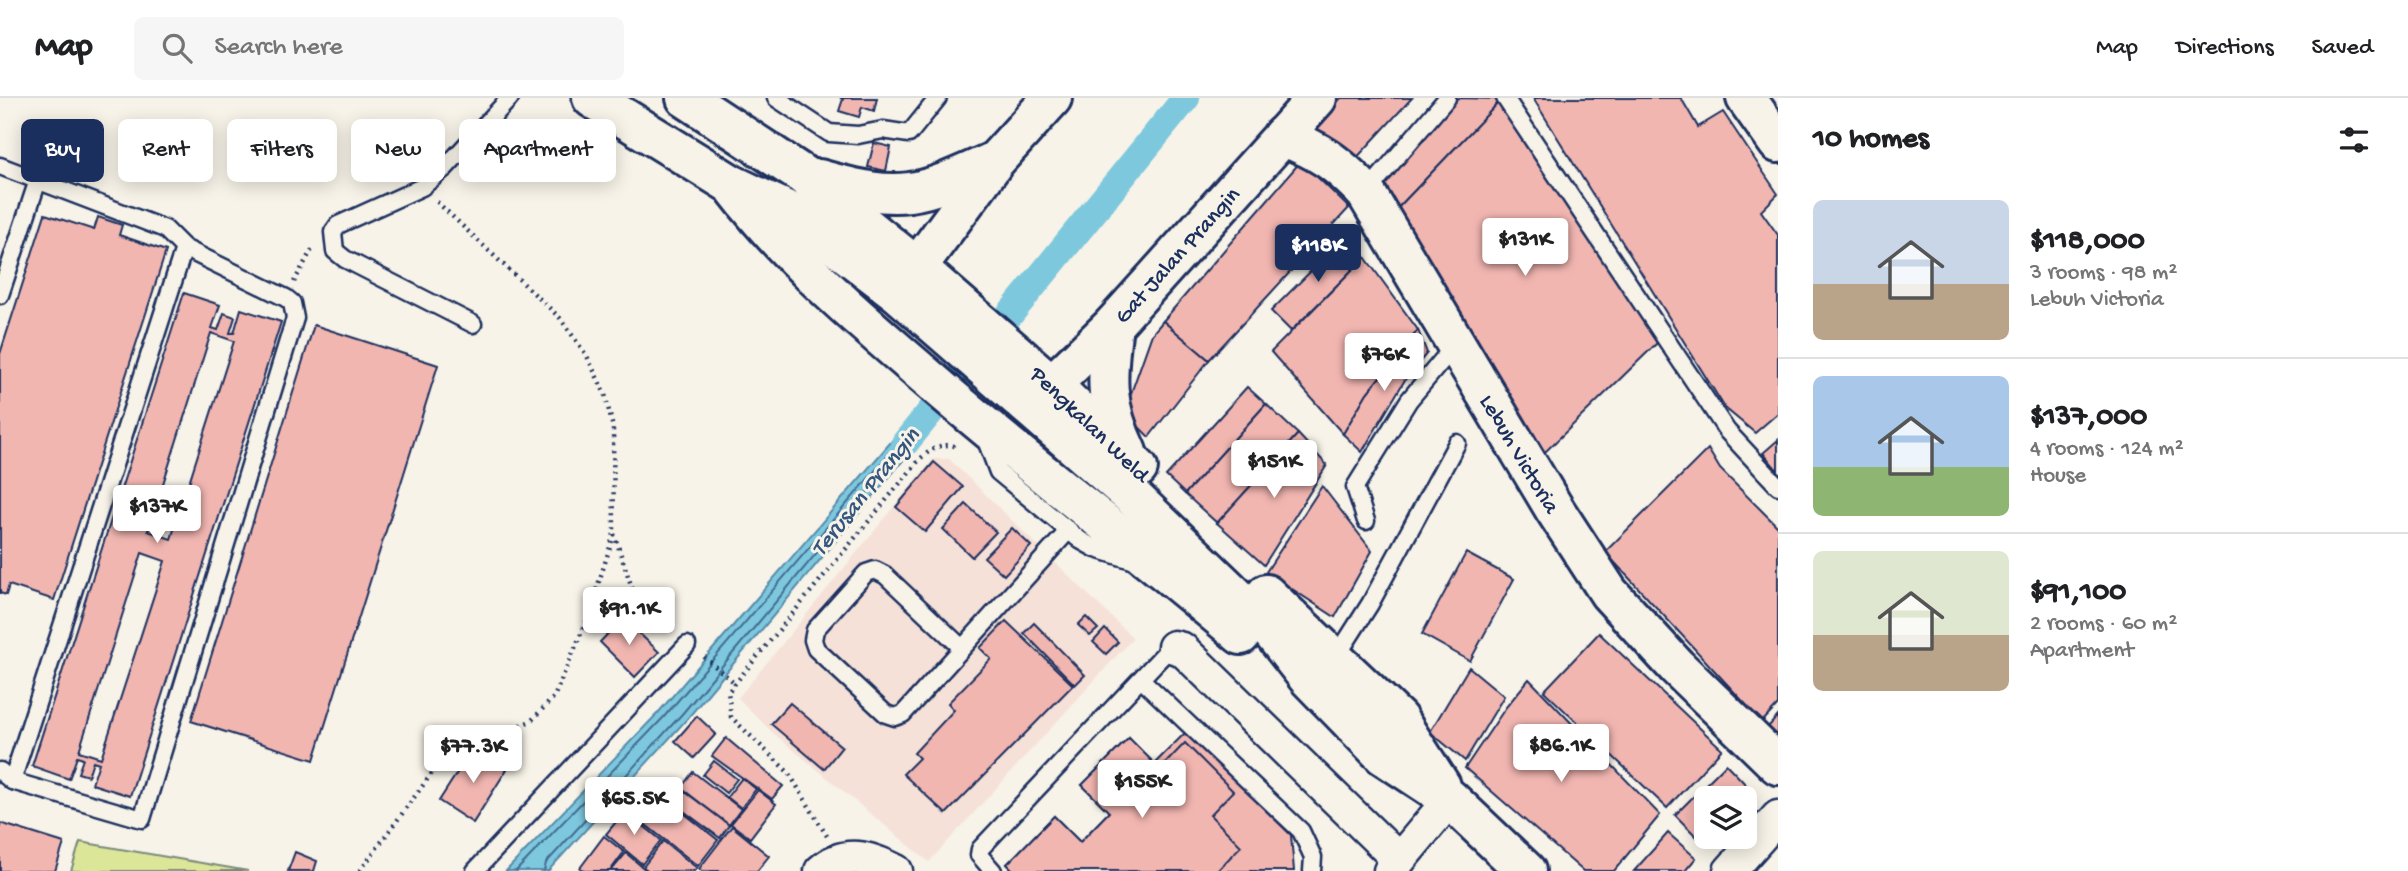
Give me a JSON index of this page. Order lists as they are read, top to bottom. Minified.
{"streets":{"main road":["Gat Jalan Prangin","Pengkalan Weld","Lebuh Victoria"]},"crossings":[["Gat Jalan Prangin","Pengkalan Weld"],["Gat Jalan Prangin","Lebuh Victoria"]],"water":["Terusan Prangin"],"page":{"header":"Map","search":"Search here","nav":["Map","Directions","Saved"],"heading":"10 homes","chip":["Buy","Rent","Filters","New","Apartment"],"list":[{"name":"$118,000","note":"3 rooms · 98 m² · Lebuh Victoria"},{"name":"$137,000","note":"4 rooms · 124 m² · House"},{"name":"$91,100","note":"2 rooms · 60 m² · Apartment"}],"price":["$131K","$118K","$76K","$151K","$137K","$91.1K","$86.1K","$77.3K","$155K","$65.5K"]}}
